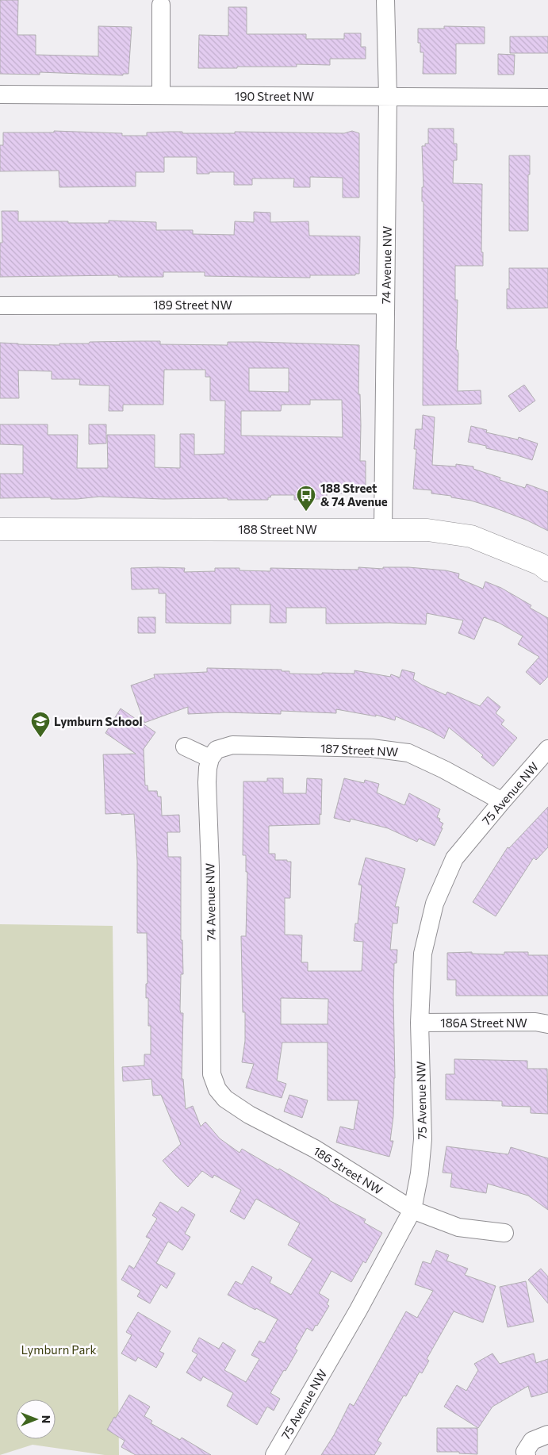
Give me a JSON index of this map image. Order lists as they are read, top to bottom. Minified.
{"streets":{"street":["190 Street NW","74 Avenue NW","189 Street NW","188 Street NW","187 Street NW","75 Avenue NW","186A Street NW","186 Street NW"]},"crossings":[["190 Street NW","74 Avenue NW"],["74 Avenue NW","189 Street NW"],["74 Avenue NW","188 Street NW"],["74 Avenue NW","187 Street NW"],["74 Avenue NW","186 Street NW"],["187 Street NW","75 Avenue NW"],["75 Avenue NW","186A Street NW"],["75 Avenue NW","186 Street NW"]],"parks":["Lymburn Park"],"places":{"bus stop":["188 Street & 74 Avenue"],"school or university":["Lymburn School"]},"north":"right"}
